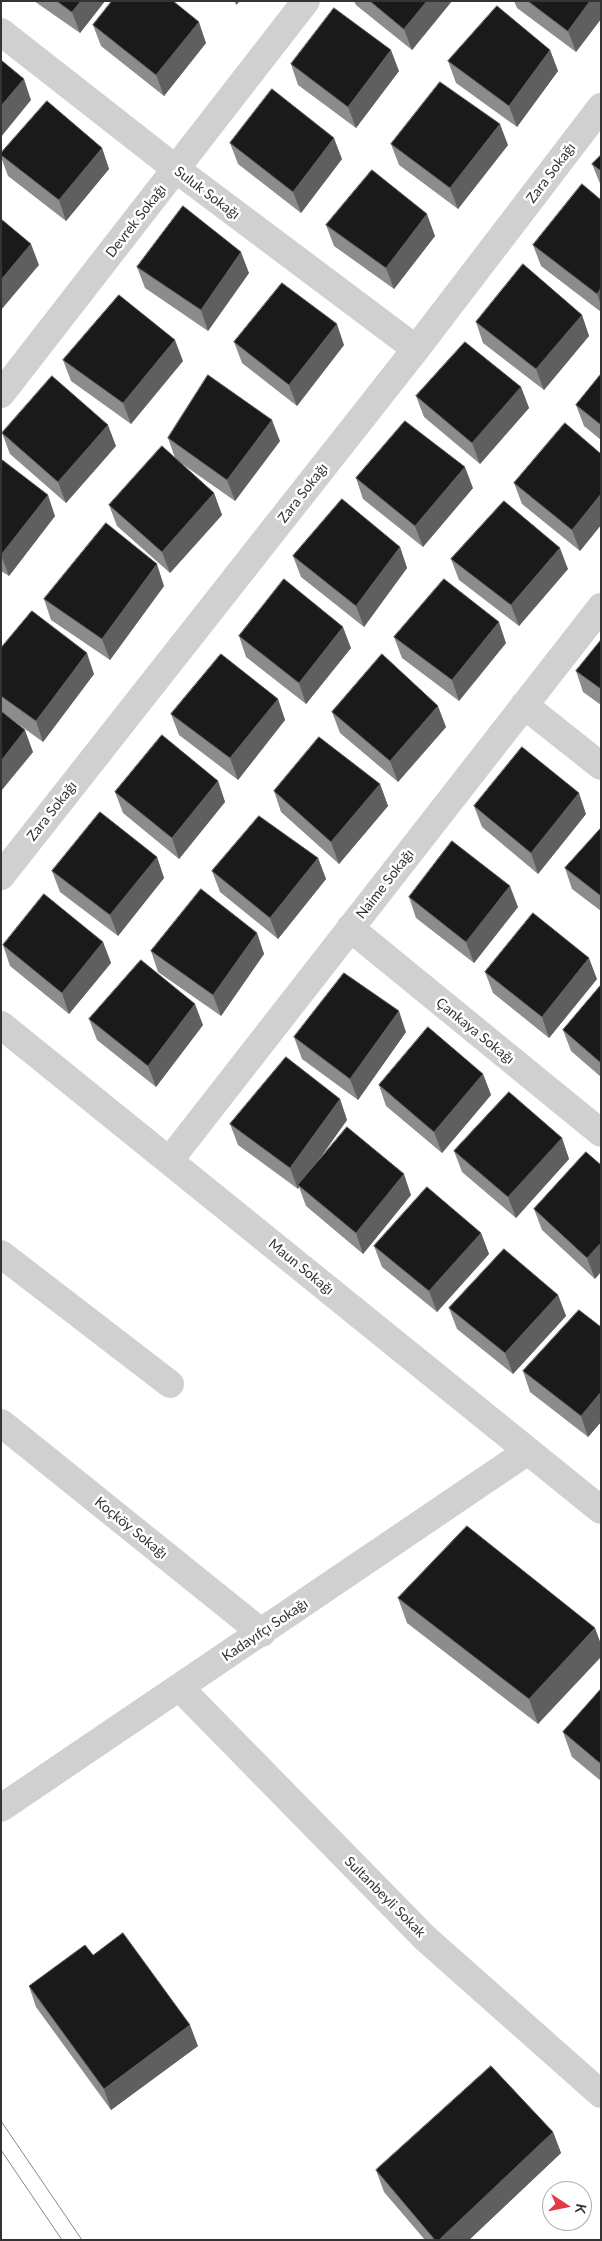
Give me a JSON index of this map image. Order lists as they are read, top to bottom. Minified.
{"streets":{"street":["Zara Sokağı","Suluk Sokağı","Devrek Sokağı","Naime Sokağı","Çankaya Sokağı","Maun Sokağı","Koçköy Sokağı","Kadayıfçı Sokağı","Sultanbeyli Sokak"]},"crossings":[["Zara Sokağı","Suluk Sokağı"],["Suluk Sokağı","Devrek Sokağı"],["Naime Sokağı","Çankaya Sokağı"],["Naime Sokağı","Maun Sokağı"],["Maun Sokağı","Kadayıfçı Sokağı"],["Koçköy Sokağı","Kadayıfçı Sokağı"],["Kadayıfçı Sokağı","Sultanbeyli Sokak"]],"north":"right"}
